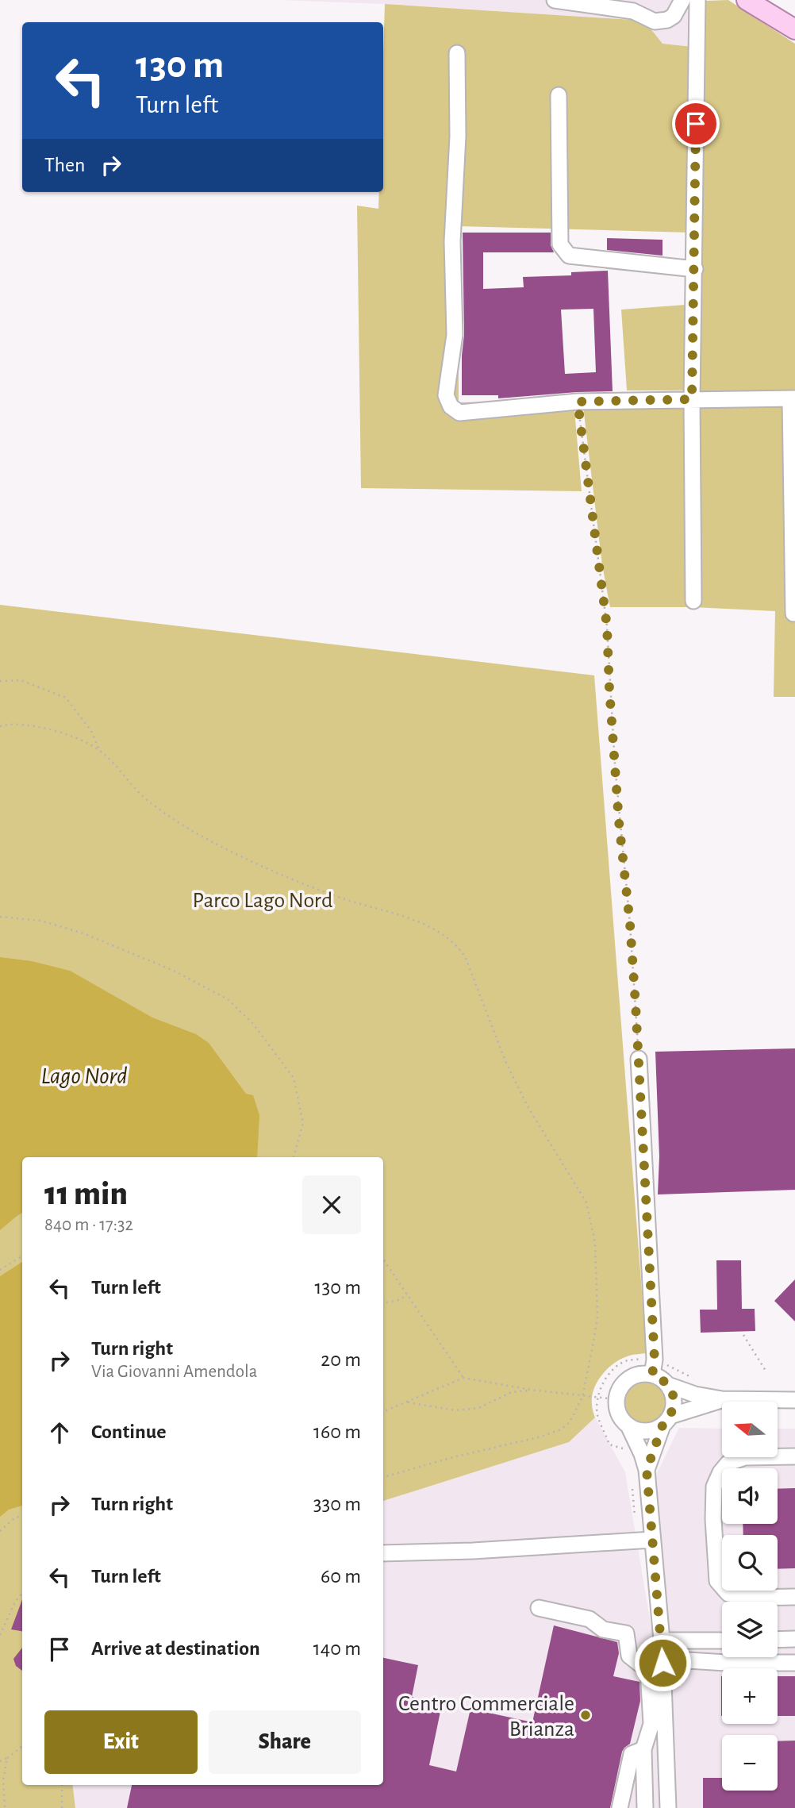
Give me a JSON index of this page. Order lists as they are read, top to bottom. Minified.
{"water":["Lago Nord"],"parks":["Parco Lago Nord"],"places":["Centro Commerciale Brianza"],"north":"left","page":{"turn":["130 m","Turn left"],"then":"Then","heading":["11 min","840 m · 17:32"],"list":[{"name":"Turn left","value":"130 m"},{"name":"Turn right","note":"Via Giovanni Amendola","value":"20 m"},{"name":"Continue","value":"160 m"},{"name":"Turn right","value":"330 m"},{"name":"Turn left","value":"60 m"},{"name":"Arrive at destination","value":"140 m"}],"map_buttons":["+","−"],"buttons":["Exit","Share"]}}
